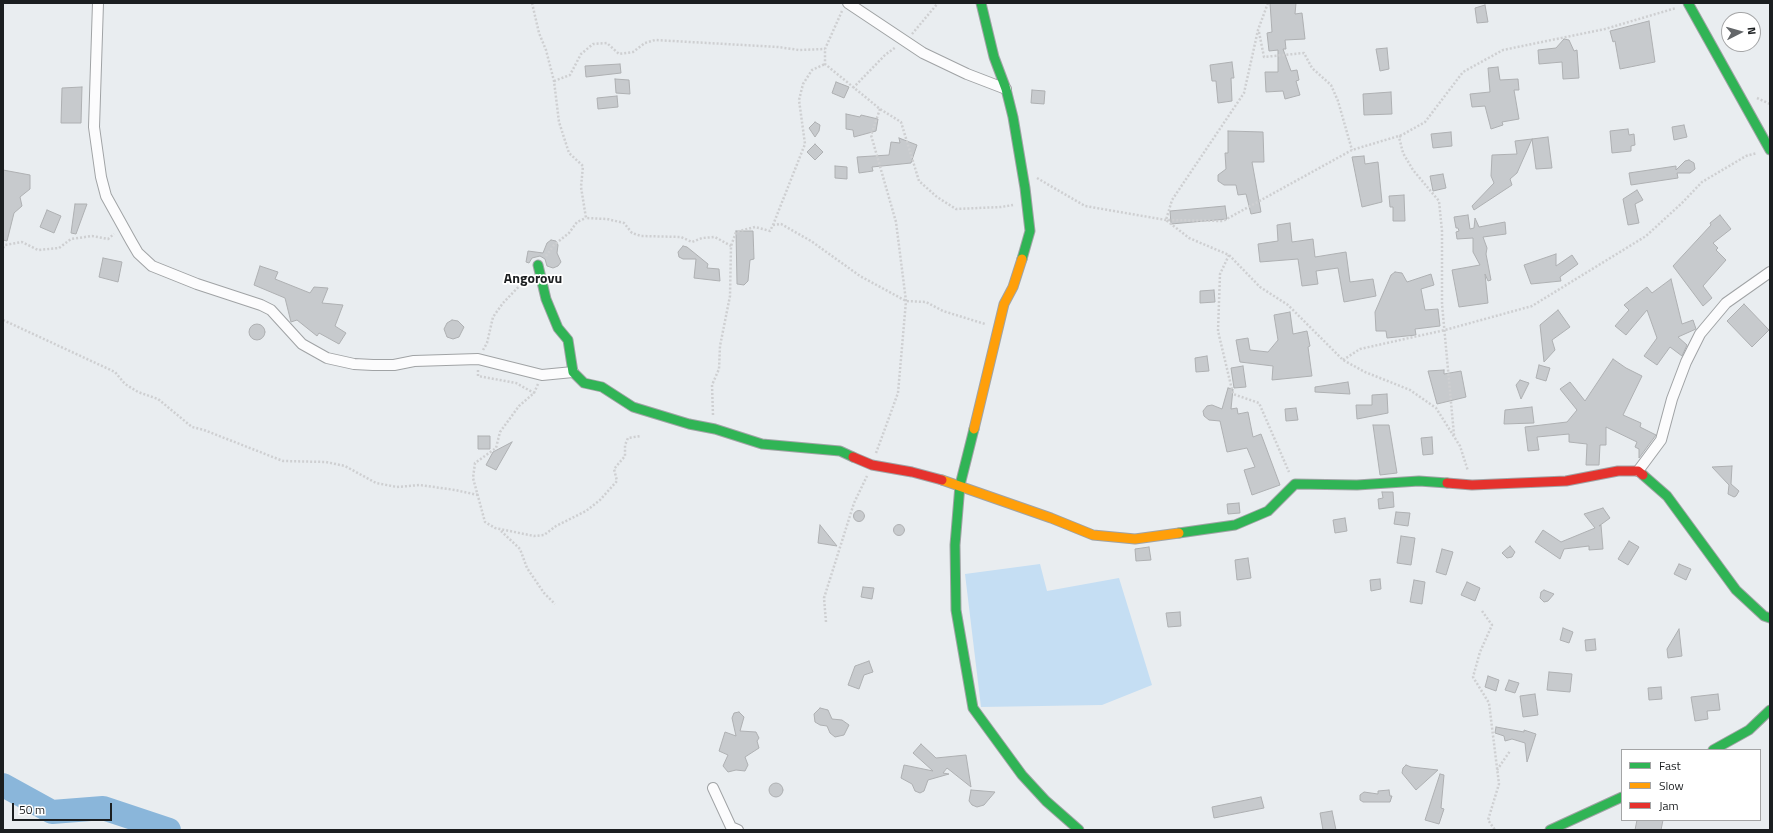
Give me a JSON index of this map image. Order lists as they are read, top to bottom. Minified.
{"districts":["Angorovu"],"legend":["Fast","Slow","Jam"],"scale_bar":"50 m","north":"right"}
